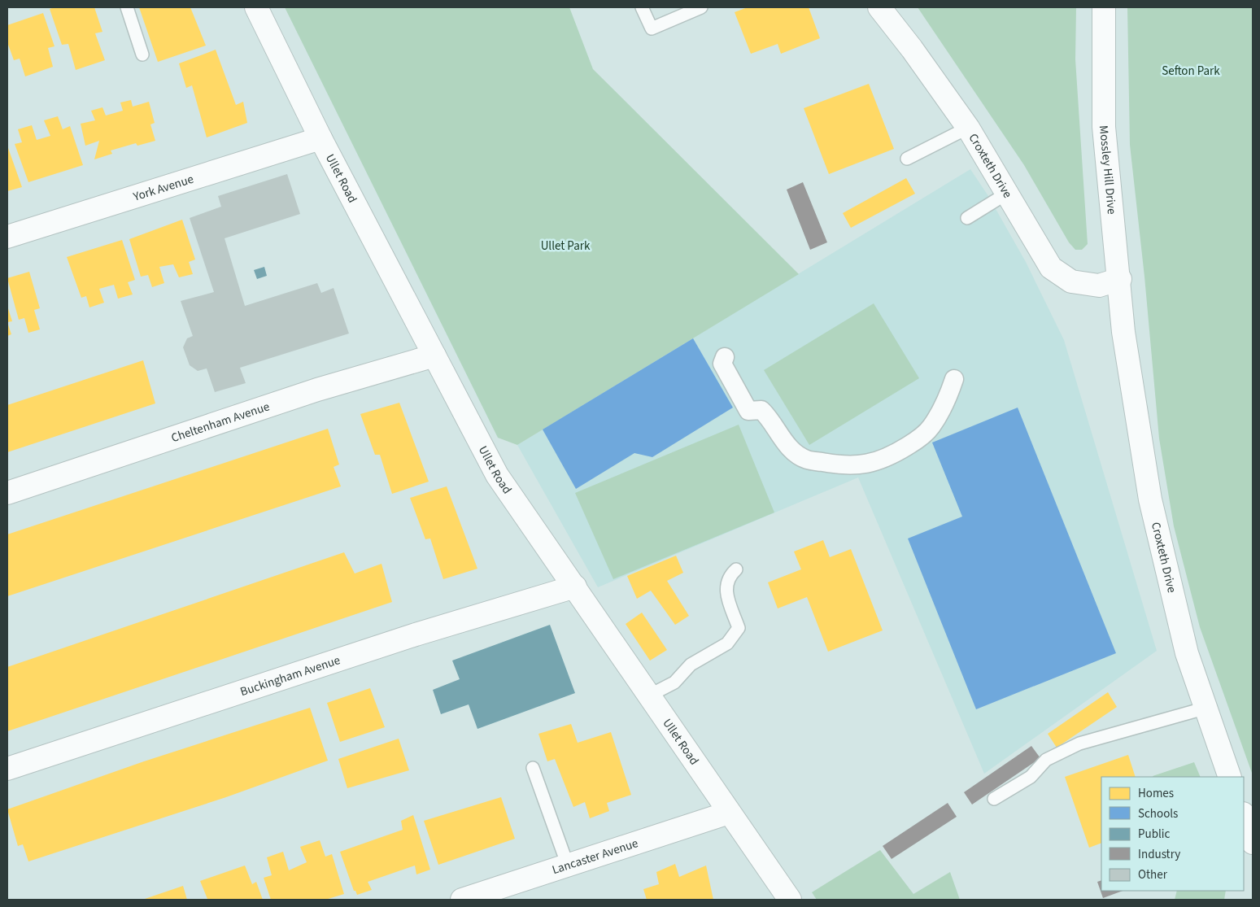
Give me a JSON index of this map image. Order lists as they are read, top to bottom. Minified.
{"streets":{"street":["Croxteth Drive","Mossley Hill Drive","Ullet Road","York Avenue","Cheltenham Avenue","Buckingham Avenue","Lancaster Avenue"]},"crossings":[["Croxteth Drive","Mossley Hill Drive"],["Ullet Road","York Avenue"],["Ullet Road","Cheltenham Avenue"],["Ullet Road","Buckingham Avenue"],["Ullet Road","Lancaster Avenue"]],"parks":["Sefton Park","Ullet Park"],"legend":["Homes","Schools","Public","Industry","Other"]}
